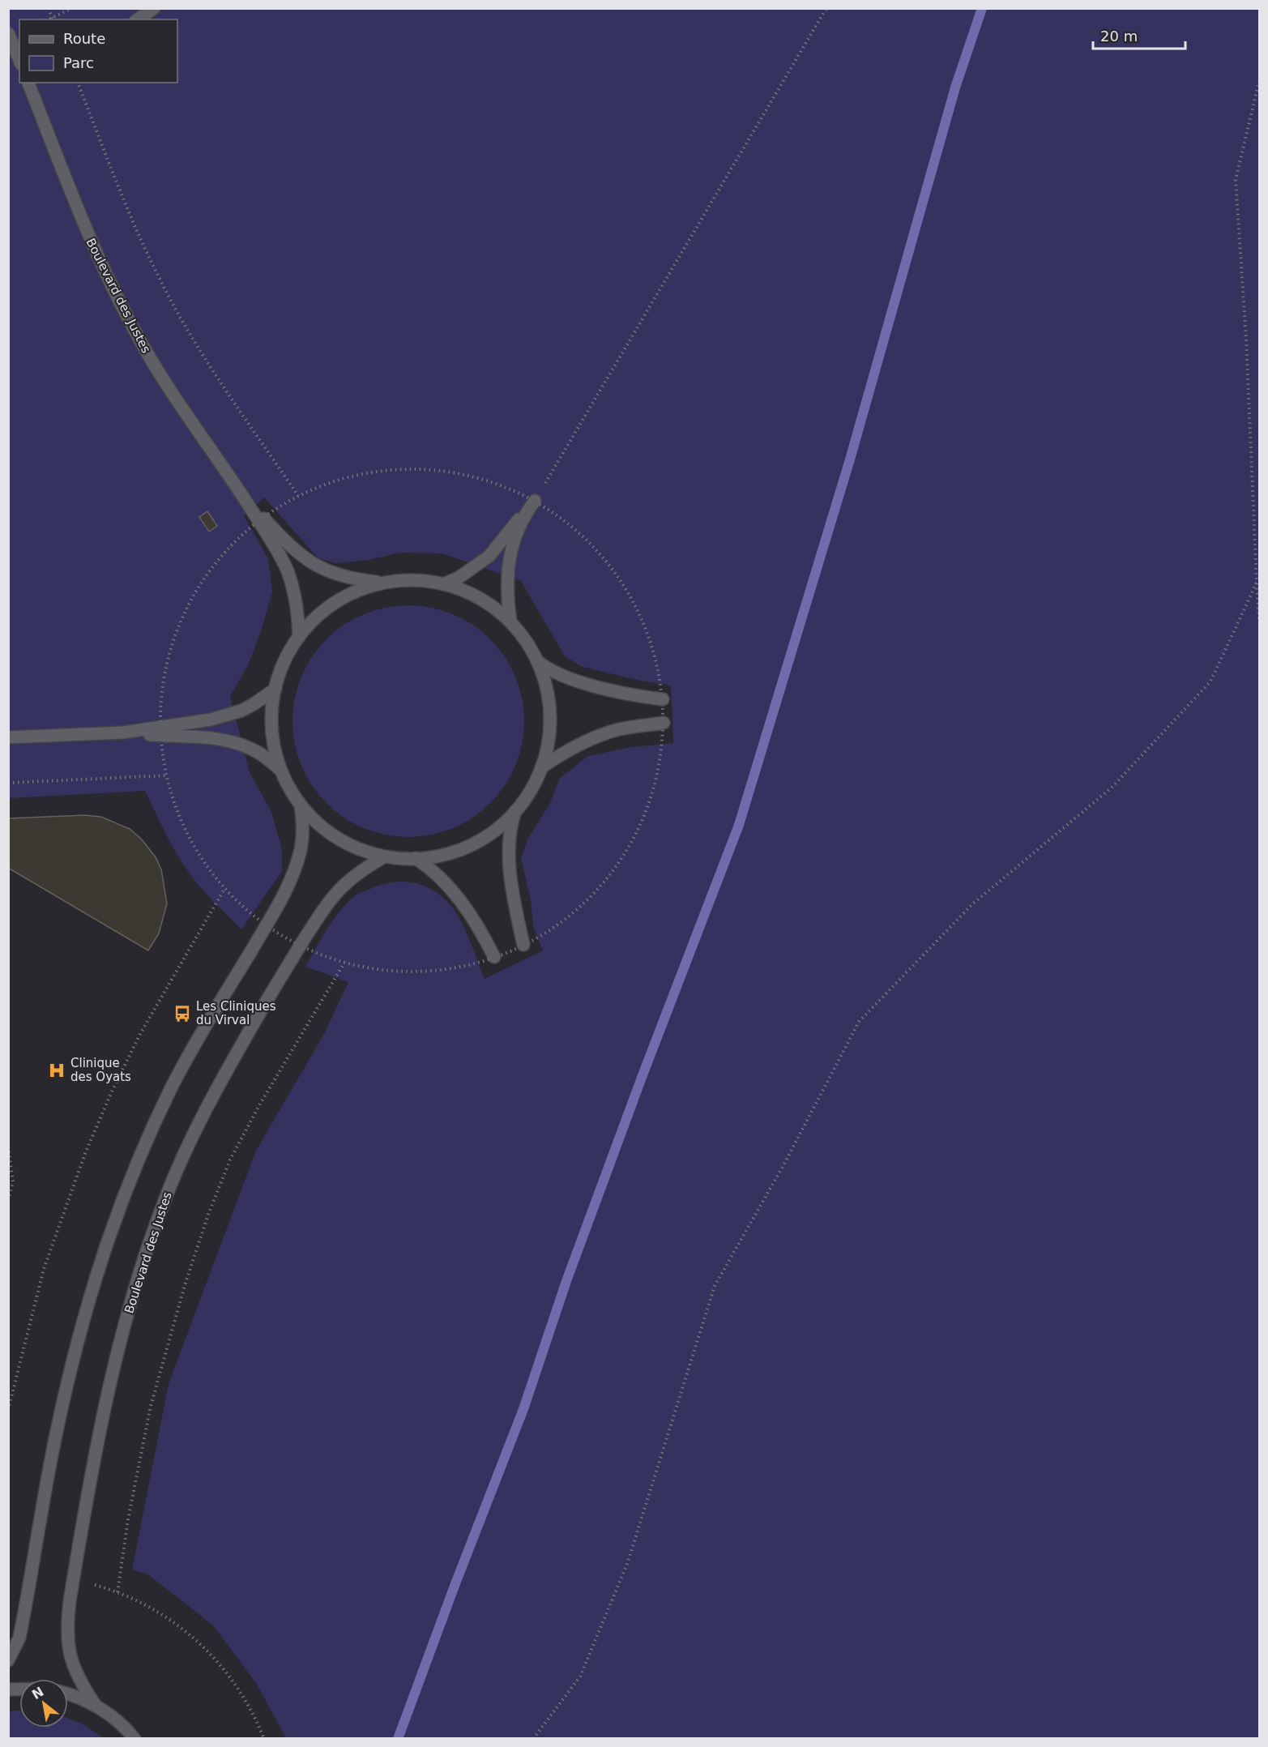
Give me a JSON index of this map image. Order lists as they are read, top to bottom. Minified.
{"streets":{"street":["Boulevard des Justes"]},"places":{"bus stop":["Les Cliniques du Virval"],"hospital":["Clinique des Oyats"]},"legend":["Route","Parc"],"scale_bar":"20 m","north":"top left"}
